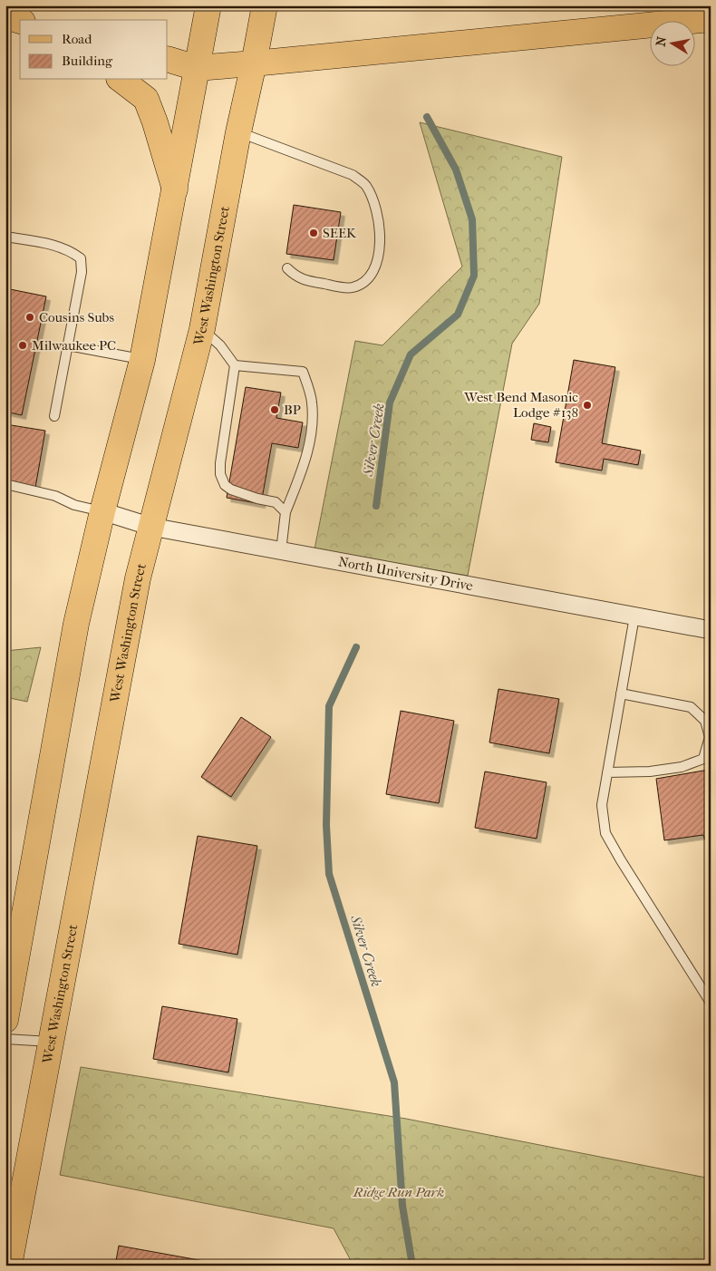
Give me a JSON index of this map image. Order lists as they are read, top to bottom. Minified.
{"streets":{"main road":["West Washington Street"],"street":["North University Drive"]},"crossings":[["West Washington Street","North University Drive"]],"water":["Silver Creek"],"parks":["Ridge Run Park"],"places":["SEEK","Cousins Subs","Milwaukee PC","West Bend Masonic Lodge #138","BP"],"legend":["Road","Building"],"north":"left"}
